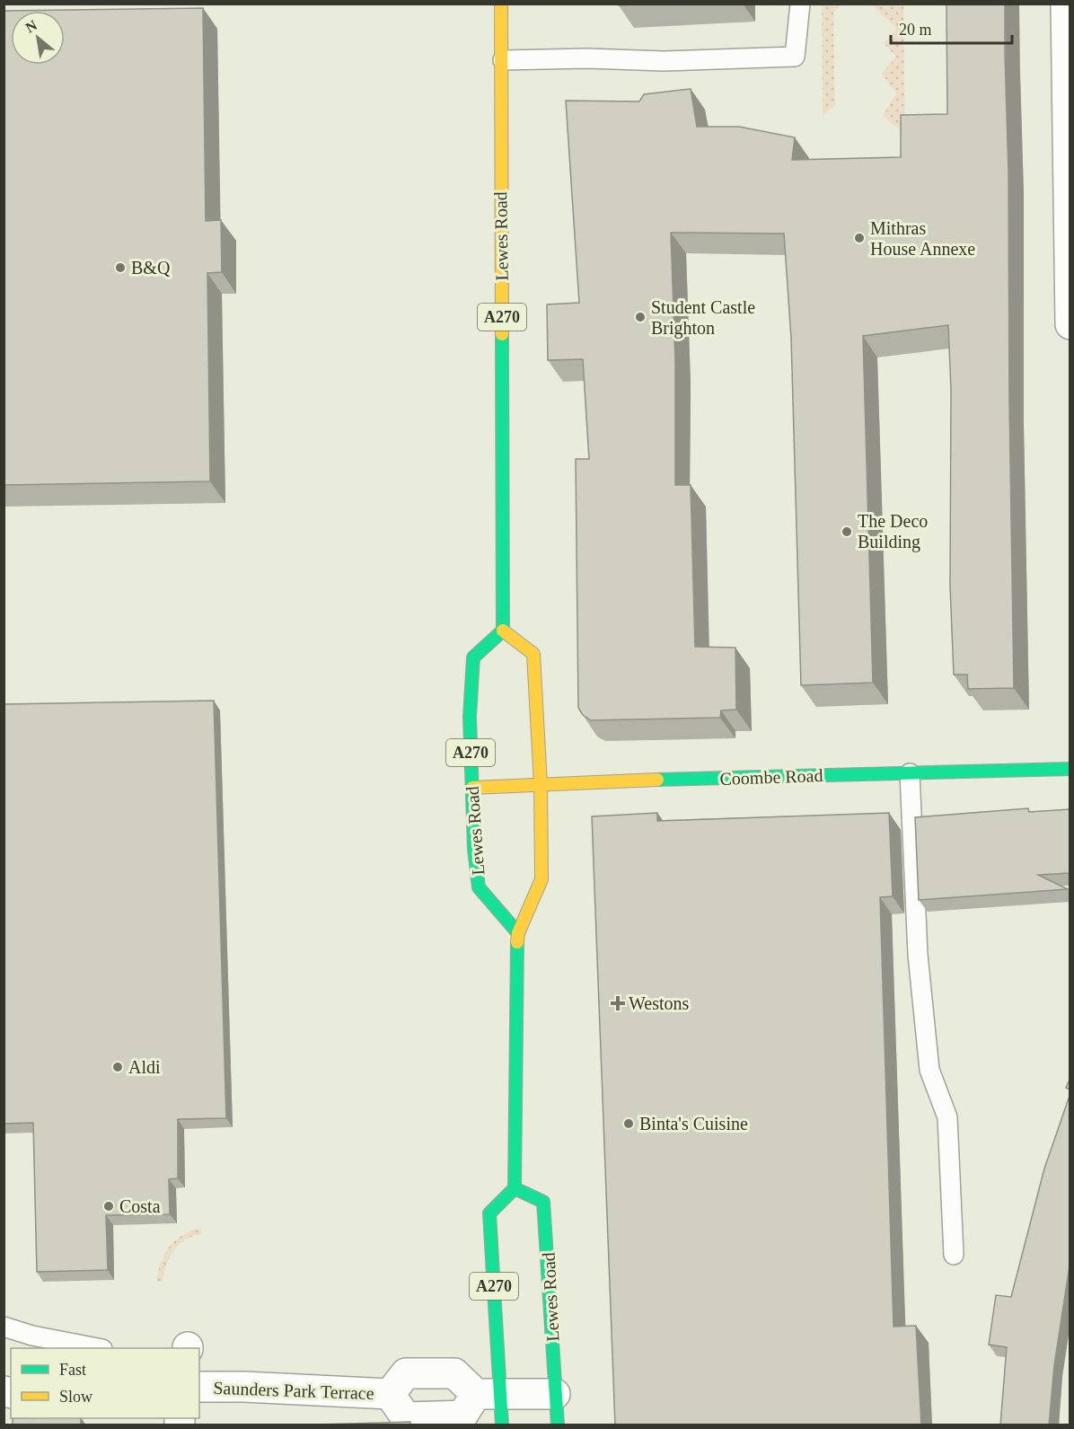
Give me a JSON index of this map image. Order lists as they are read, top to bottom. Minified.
{"streets":{"main road":["Lewes Road","A270","Coombe Road"],"street":["Saunders Park Terrace"]},"crossings":[["Lewes Road","A270"],["Lewes Road","Coombe Road"],["A270","Saunders Park Terrace"]],"places":{"other":["Mithras House Annexe","B&Q","Student Castle Brighton","The Deco Building","Aldi","Binta's Cuisine","Costa"],"health":["Westons"]},"legend":["Fast","Slow"],"scale_bar":"20 m","north":"top left"}
